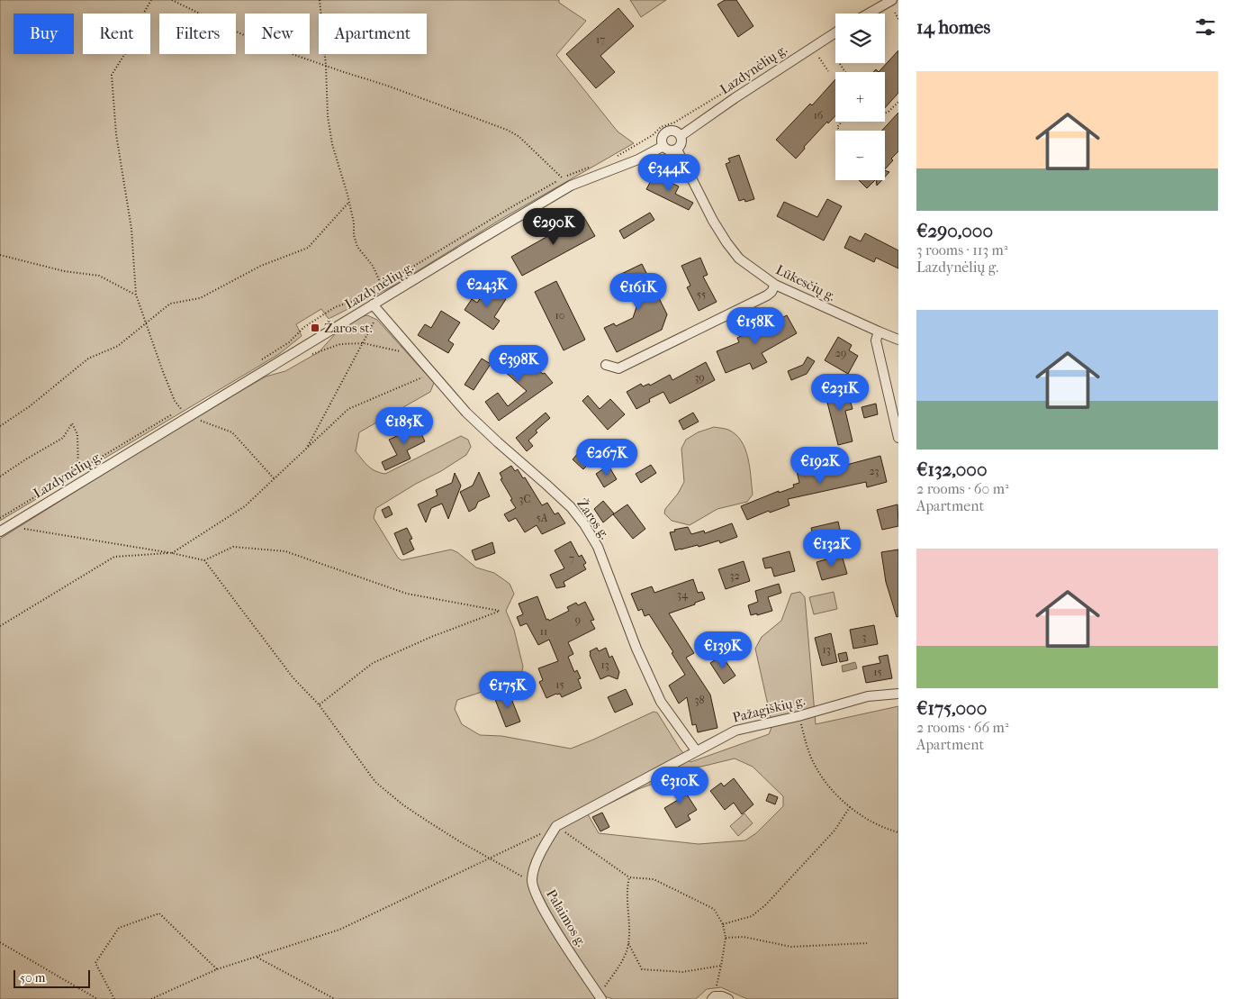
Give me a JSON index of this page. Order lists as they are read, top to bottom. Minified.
{"streets":{"street":["Lazdynėlių g.","Lūkesčių g.","Žaros g.","Pažagiškių g.","Palaimos g."]},"crossings":[["Lazdynėlių g.","Lūkesčių g."],["Lazdynėlių g.","Žaros g."],["Žaros g.","Pažagiškių g."],["Pažagiškių g.","Palaimos g."]],"places":{"transit":["Žaros st."]},"house_numbers":["17","16","55","10","29","39","23","3C","5A","7","32","34","9","11","3","13","13","15","15","38"],"scale_bar":"50 m","page":{"heading":"14 homes","map_buttons":["+","−"],"chip":["Buy","Rent","Filters","New","Apartment"],"list":[{"name":"€290,000","note":"3 rooms · 113 m² · Lazdynėlių g."},{"name":"€132,000","note":"2 rooms · 60 m² · Apartment"},{"name":"€175,000","note":"2 rooms · 66 m² · Apartment"}],"price":["€344K","€290K","€243K","€161K","€158K","€398K","€231K","€185K","€267K","€192K","€132K","€139K","€175K","€310K"],"scale":"50 m"}}
